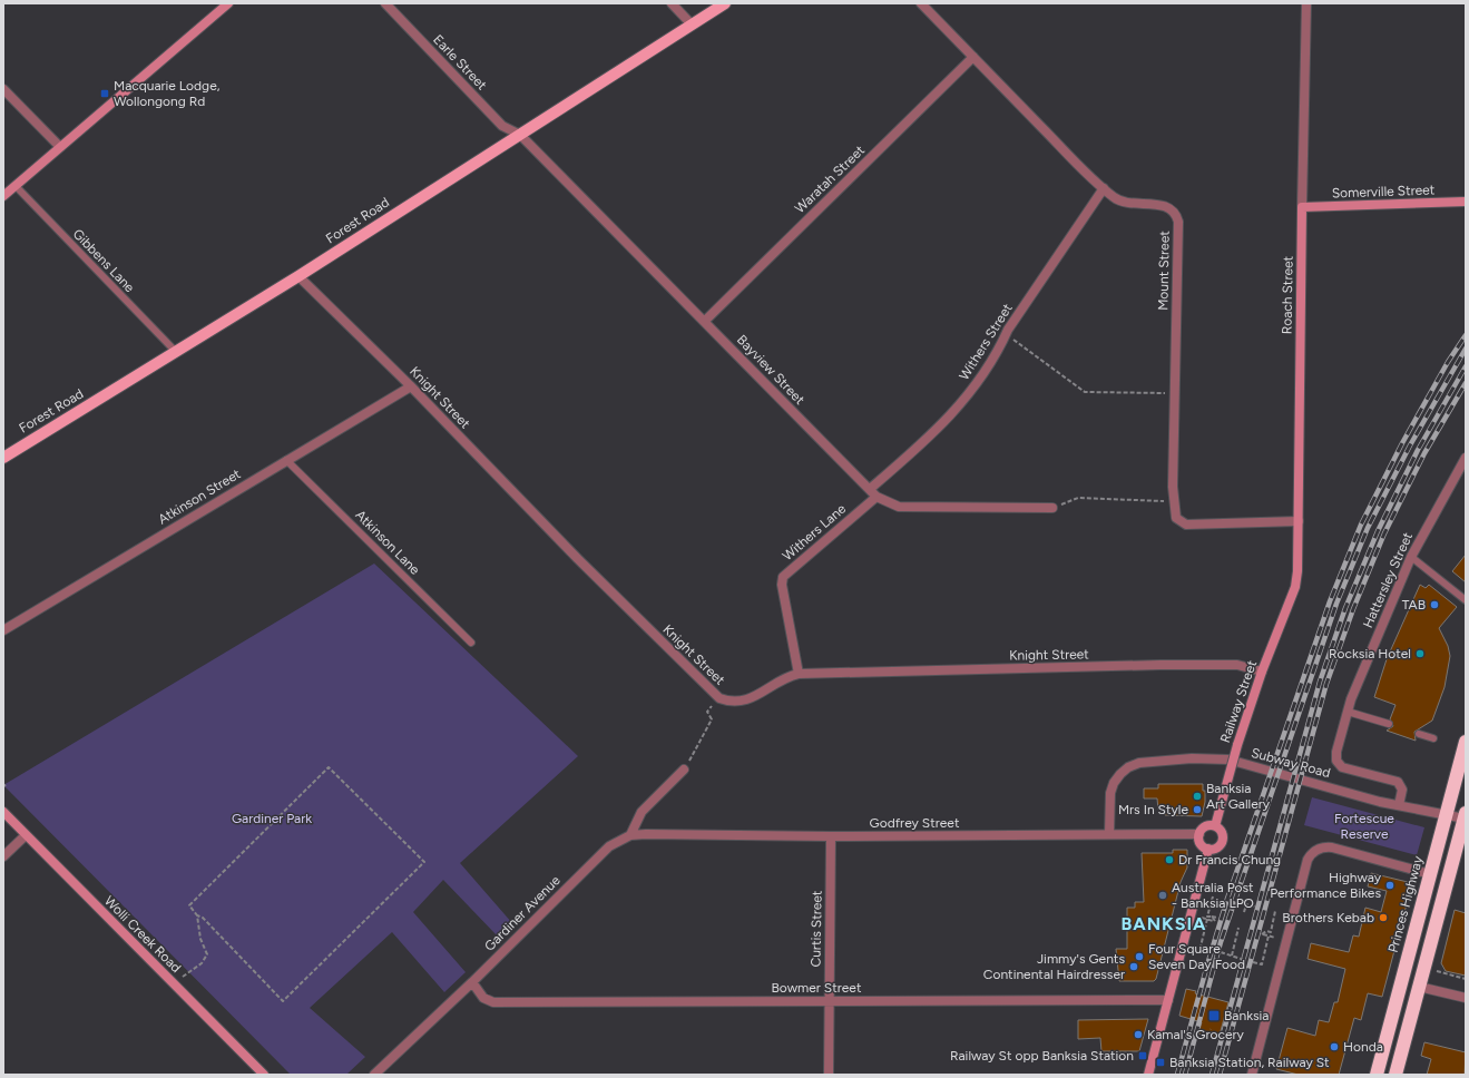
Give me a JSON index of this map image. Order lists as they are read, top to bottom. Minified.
{"streets":{"highway":["Princes Highway"],"main road":["Forest Road"],"street":["Earle Street","Waratah Street","Somerville Street","Mount Street","Roach Street","Withers Street","Bayview Street","Knight Street","Atkinson Street","Withers Lane","Hattersley Street","Railway Street","Subway Road","Godfrey Street","Gardiner Avenue","Curtis Street","Wolli Creek Road","Bowmer Street"],"lane":["Gibbens Lane","Atkinson Lane"]},"crossings":[["Earle Street","Forest Road"],["Earle Street","Bayview Street"],["Waratah Street","Mount Street"],["Waratah Street","Bayview Street"],["Somerville Street","Roach Street"],["Forest Road","Gibbens Lane"],["Forest Road","Bayview Street"],["Forest Road","Knight Street"],["Mount Street","Roach Street"],["Mount Street","Withers Street"],["Roach Street","Railway Street"],["Withers Street","Bayview Street"],["Withers Street","Withers Lane"],["Bayview Street","Withers Lane"],["Knight Street","Atkinson Street"],["Knight Street","Withers Lane"],["Knight Street","Railway Street"],["Atkinson Street","Atkinson Lane"],["Hattersley Street","Subway Road"],["Railway Street","Godfrey Street"],["Subway Road","Godfrey Street"],["Subway Road","Princes Highway"],["Godfrey Street","Gardiner Avenue"],["Godfrey Street","Curtis Street"],["Gardiner Avenue","Bowmer Street"],["Curtis Street","Bowmer Street"]],"districts":["BANKSIA"],"parks":["Gardiner Park","Fortescue Reserve"],"places":{"transit":["Macquarie Lodge, Wollongong Rd","Banksia","Railway St opp Banksia Station","Banksia Station, Railway St"],"other":["TAB","Rocksia Hotel","Banksia Art Gallery","Mrs In Style","Dr Francis Chung","Highway Performance Bikes","Australia Post - Banksia LPO","Brothers Kebab","Four Square Seven Day Food","Jimmy's Gents Continental Hairdresser","Kamal's Grocery","Honda"]}}
